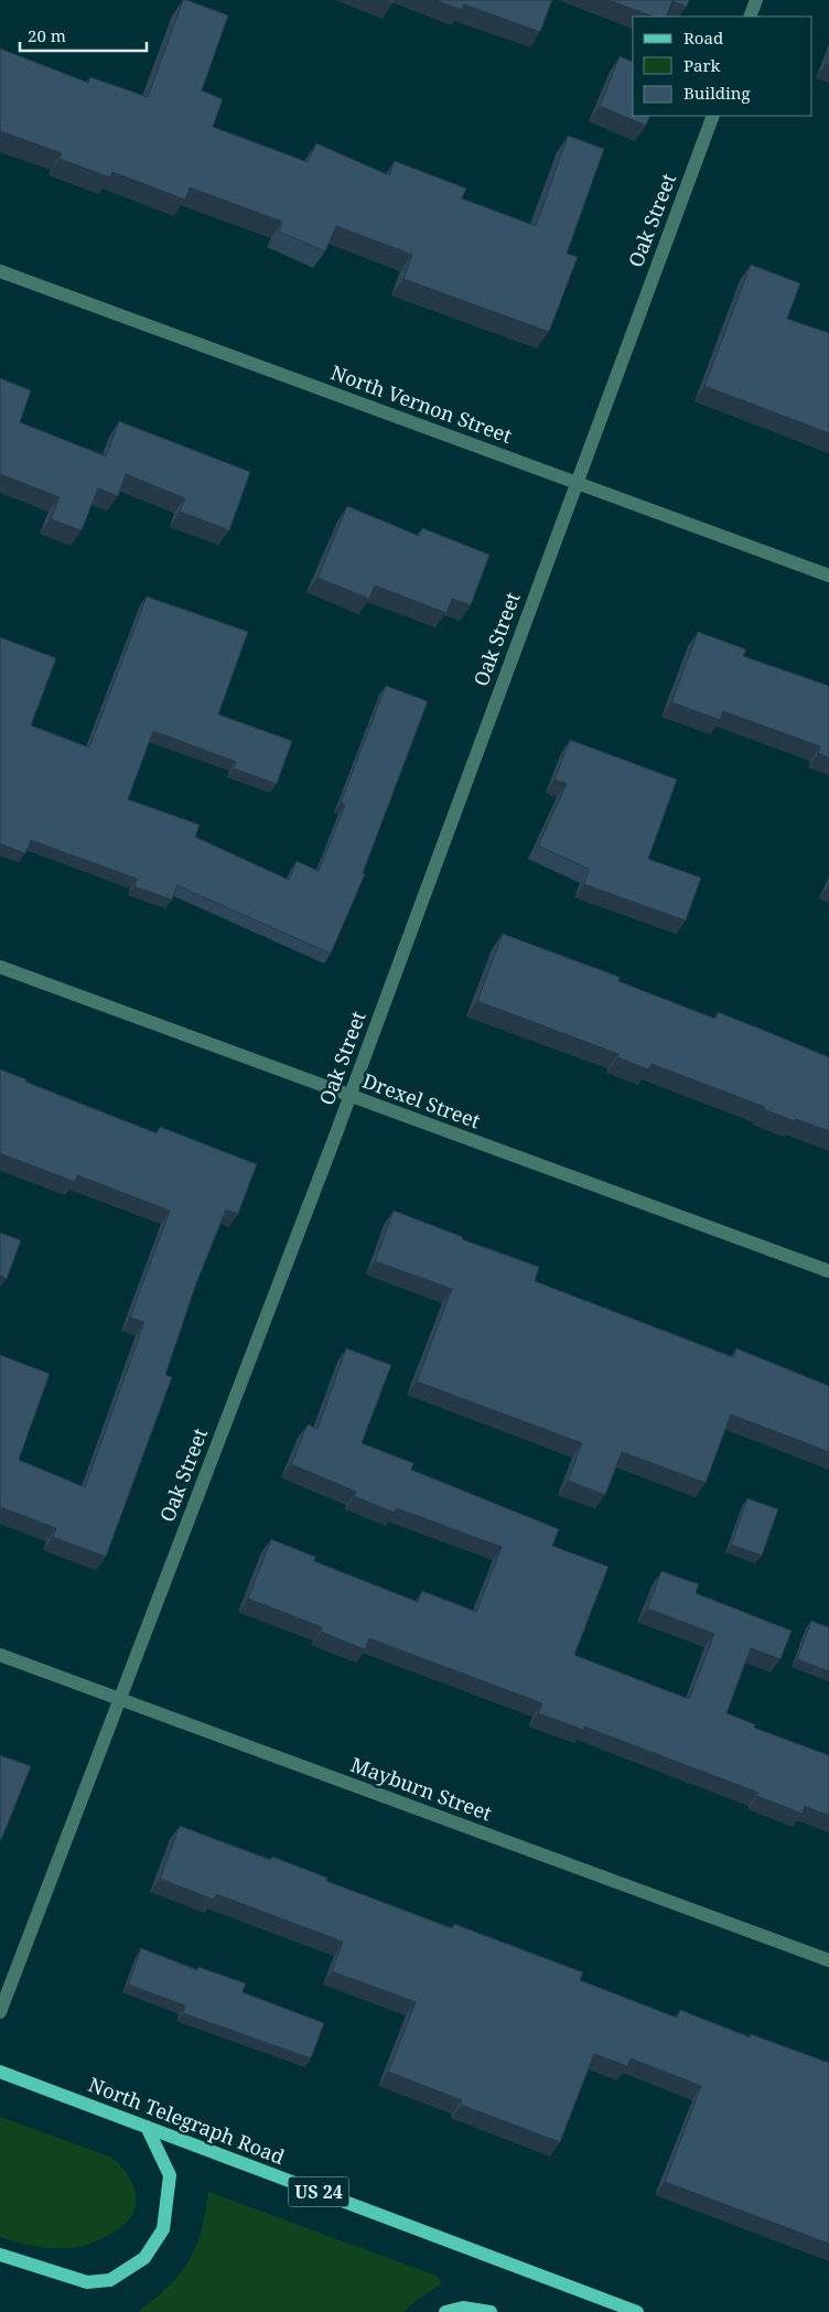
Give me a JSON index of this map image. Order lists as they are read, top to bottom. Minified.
{"streets":{"main road":["North Telegraph Road","US 24"],"street":["Oak Street","North Vernon Street","Drexel Street","Mayburn Street"]},"crossings":[["Oak Street","North Vernon Street"],["Oak Street","Drexel Street"],["Oak Street","Mayburn Street"]],"legend":["Road","Park","Building"],"scale_bar":"20 m"}
